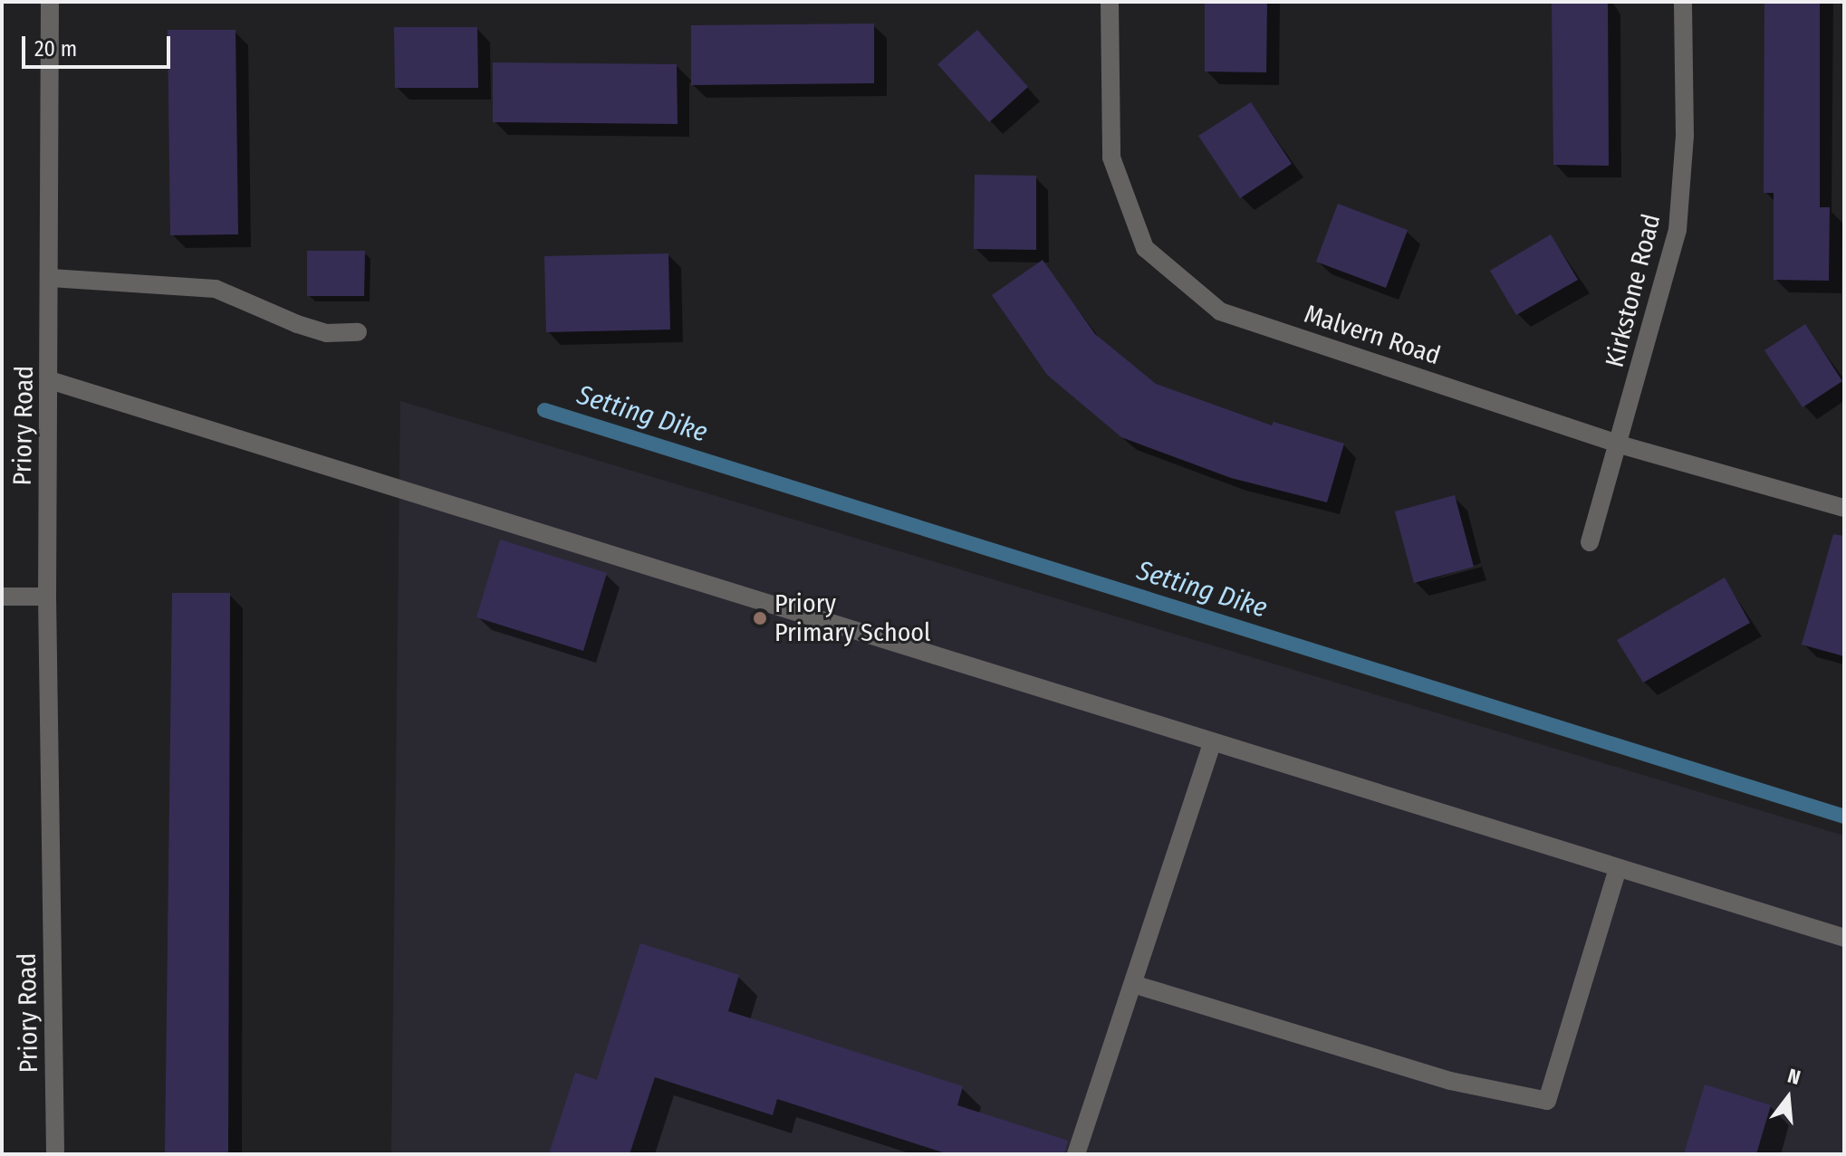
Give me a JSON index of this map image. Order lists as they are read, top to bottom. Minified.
{"streets":{"street":["Kirkstone Road","Malvern Road","Priory Road"]},"crossings":[["Kirkstone Road","Malvern Road"]],"water":["Setting Dike"],"places":["Priory Primary School"],"scale_bar":"20 m","north":"top"}
